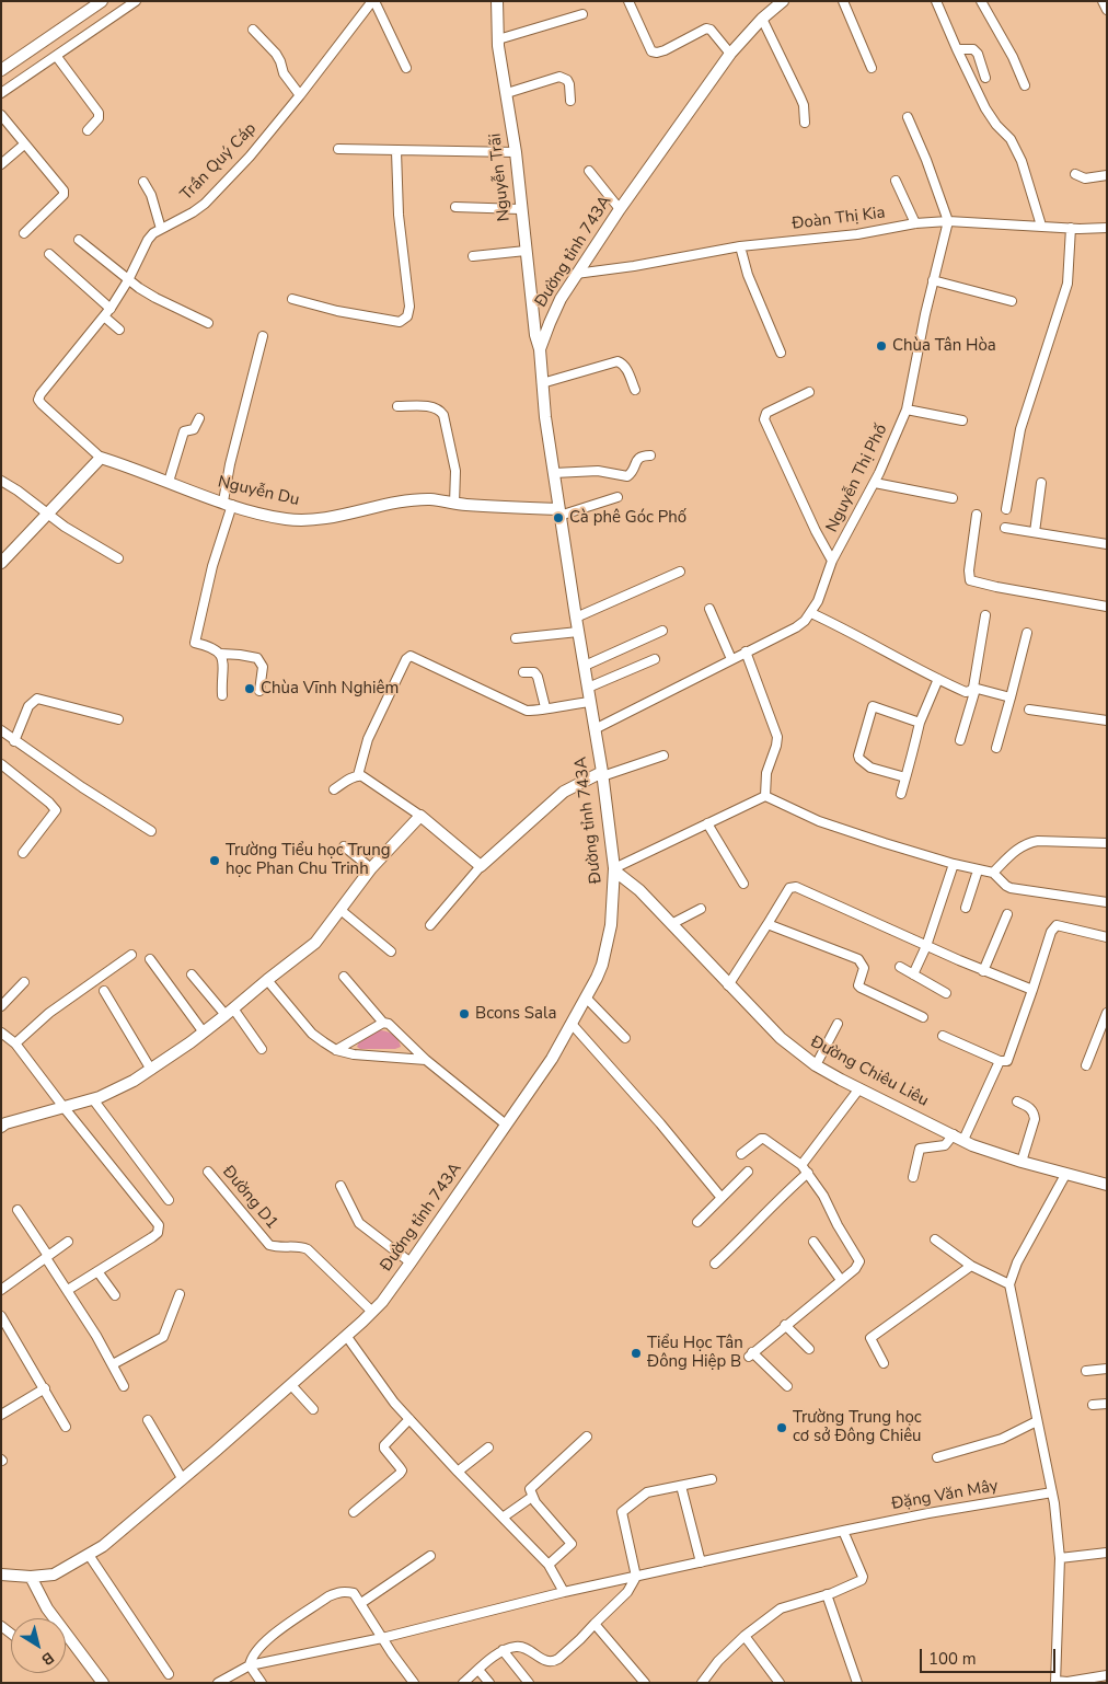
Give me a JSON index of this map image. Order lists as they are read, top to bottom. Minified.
{"streets":{"street":["Trần Quý Cáp","Nguyễn Trãi","Đoàn Thị Kia","Đường tỉnh 743A","Nguyễn Thị Phố","Nguyễn Du","Đường Chiêu Liêu","Đường D1","Đặng Văn Mây"]},"crossings":[["Trần Quý Cáp","Nguyễn Du"],["Nguyễn Trãi","Đường tỉnh 743A"],["Đoàn Thị Kia","Đường tỉnh 743A"],["Đoàn Thị Kia","Nguyễn Thị Phố"],["Đường tỉnh 743A","Nguyễn Thị Phố"],["Đường tỉnh 743A","Nguyễn Du"],["Đường tỉnh 743A","Đường Chiêu Liêu"],["Đường tỉnh 743A","Đường D1"]],"places":["Chùa Tân Hòa","Cà phê Góc Phố","Chùa Vĩnh Nghiêm","Trường Tiểu học Trung học Phan Chu Trinh","Bcons Sala","Tiểu Học Tân Đông Hiệp B","Trường Trung học cơ sở Đông Chiêu"],"scale_bar":"100 m","north":"bottom right"}
